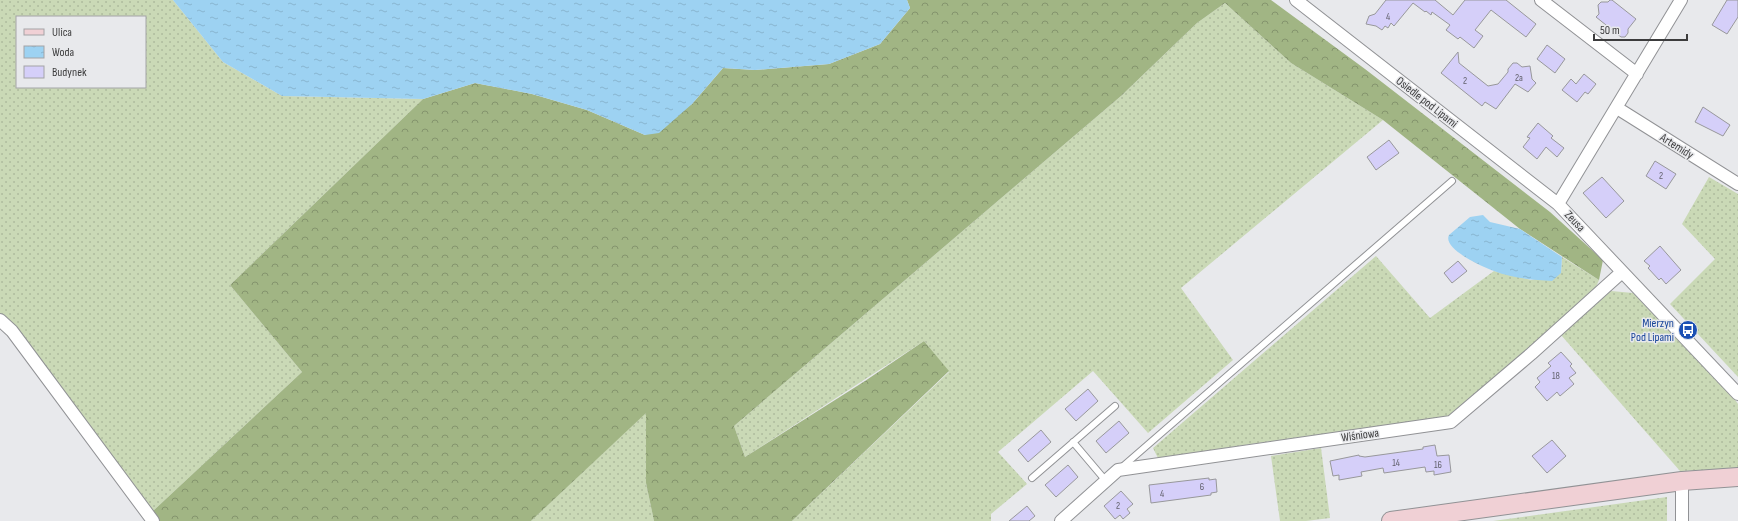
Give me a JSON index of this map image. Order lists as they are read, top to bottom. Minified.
{"streets":{"street":["Osiedle pod Lipami","Artemidy","Zeusa","Wiśniowa"]},"crossings":[["Osiedle pod Lipami","Zeusa"],["Artemidy","Zeusa"],["Zeusa","Wiśniowa"]],"places":{"bus stop":["Mierzyn Pod Lipami"]},"house_numbers":["4","2a","2","2","18","14","16","6","4","2"],"legend":["Ulica","Woda","Budynek"],"scale_bar":"50 m"}
